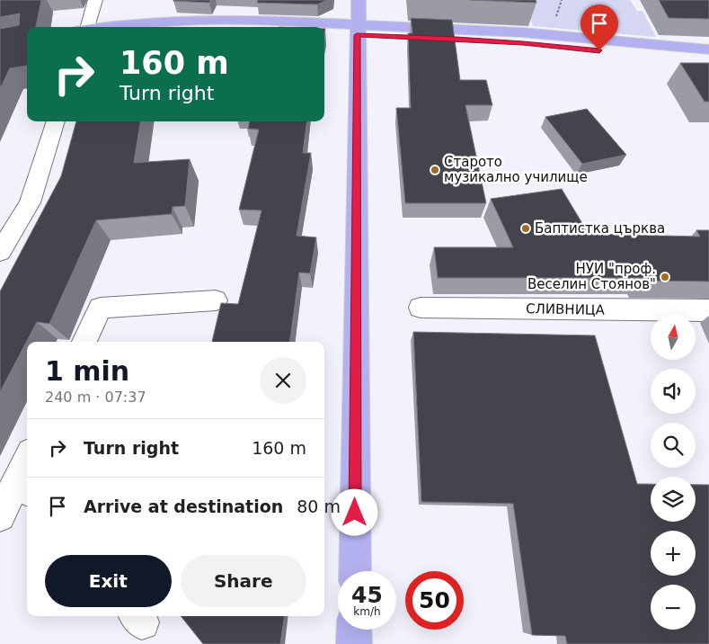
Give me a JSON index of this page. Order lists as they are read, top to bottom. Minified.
{"streets":{"street":["СЛИВНИЦА"]},"places":["Старото музикално училище","Баптистка църква","НУИ \"проф. Веселин Стоянов\""],"north":"top","page":{"turn":["160 m","Turn right"],"map_buttons":["+","−"],"heading":["1 min","240 m · 07:37"],"list":[{"name":"Turn right","value":"160 m"},{"name":"Arrive at destination","value":"80 m"}],"buttons":["Exit","Share"],"speed":"45 km/h","limit":"50"}}
